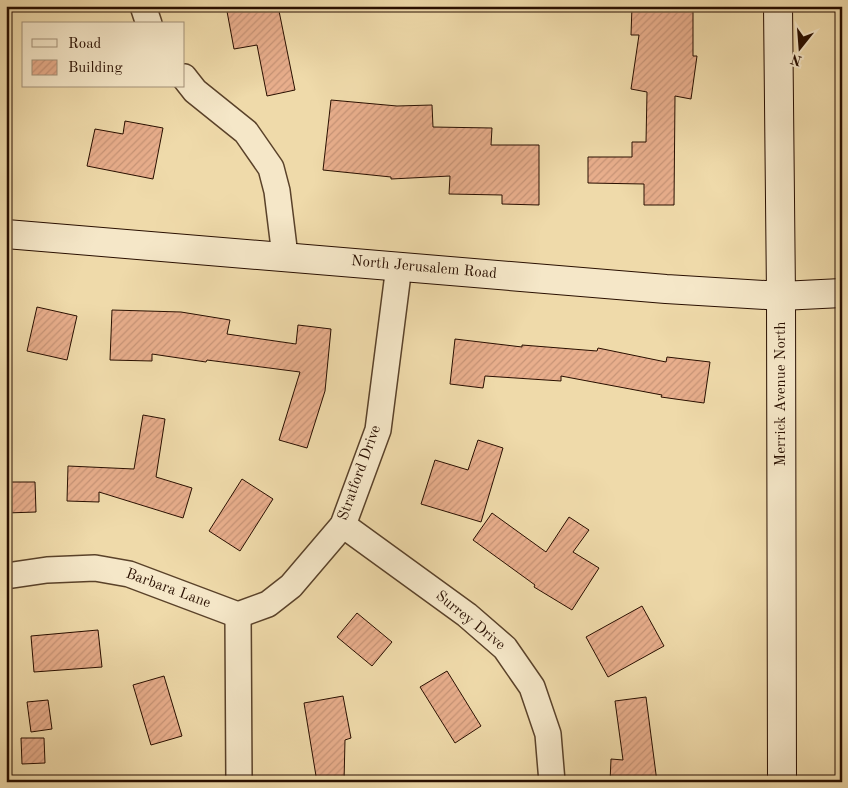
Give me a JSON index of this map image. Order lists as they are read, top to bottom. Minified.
{"streets":{"main road":["North Jerusalem Road","Merrick Avenue North"],"street":["Stratford Drive","Barbara Lane","Surrey Drive"]},"crossings":[["North Jerusalem Road","Merrick Avenue North"],["North Jerusalem Road","Stratford Drive"],["Stratford Drive","Barbara Lane"],["Stratford Drive","Surrey Drive"]],"legend":["Road","Building"],"north":"bottom"}
